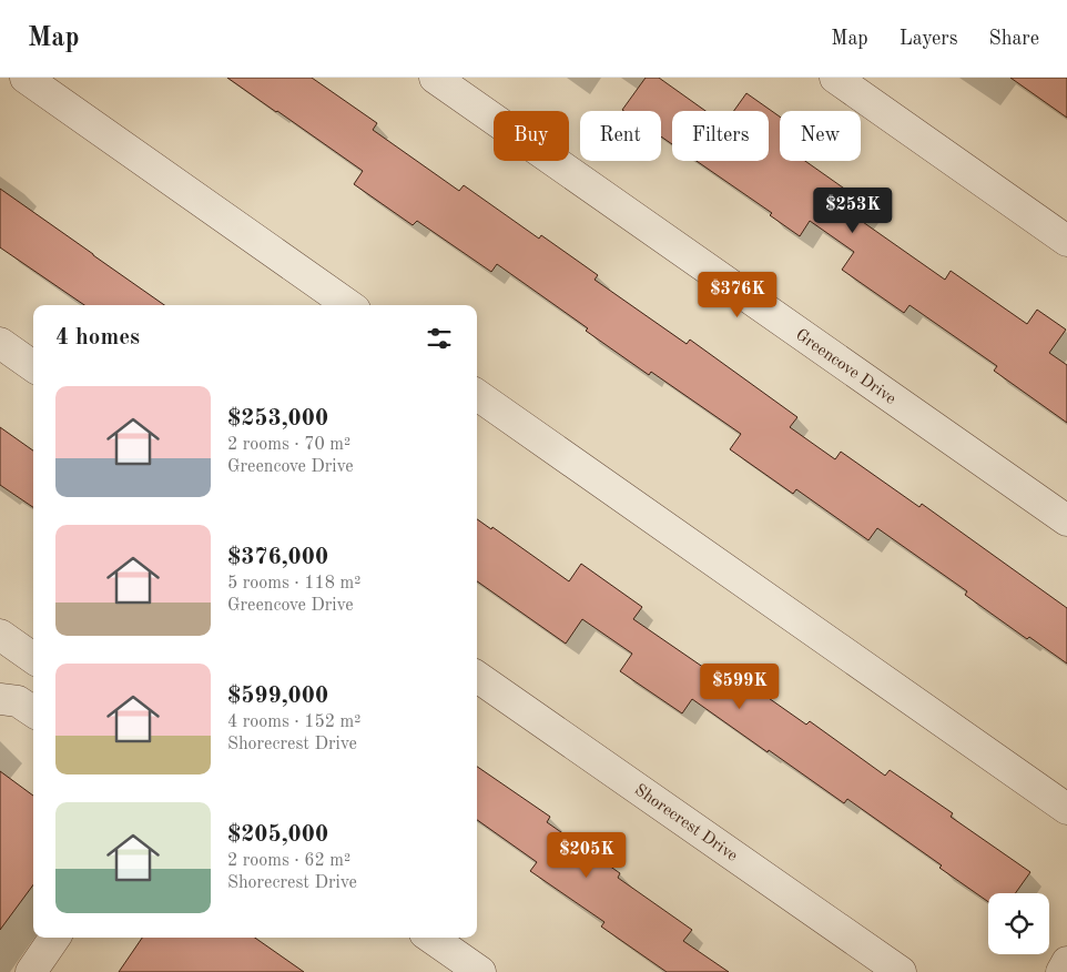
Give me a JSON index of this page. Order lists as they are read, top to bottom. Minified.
{"streets":{"street":["Greencove Drive","Shorecrest Drive"]},"page":{"header":"Map","nav":["Map","Layers","Share"],"chip":["Buy","Rent","Filters","New"],"price":["$253K","$376K","$599K","$205K"],"heading":"4 homes","list":[{"name":"$253,000","note":"2 rooms · 70 m² · Greencove Drive"},{"name":"$376,000","note":"5 rooms · 118 m² · Greencove Drive"},{"name":"$599,000","note":"4 rooms · 152 m² · Shorecrest Drive"},{"name":"$205,000","note":"2 rooms · 62 m² · Shorecrest Drive"}]}}
